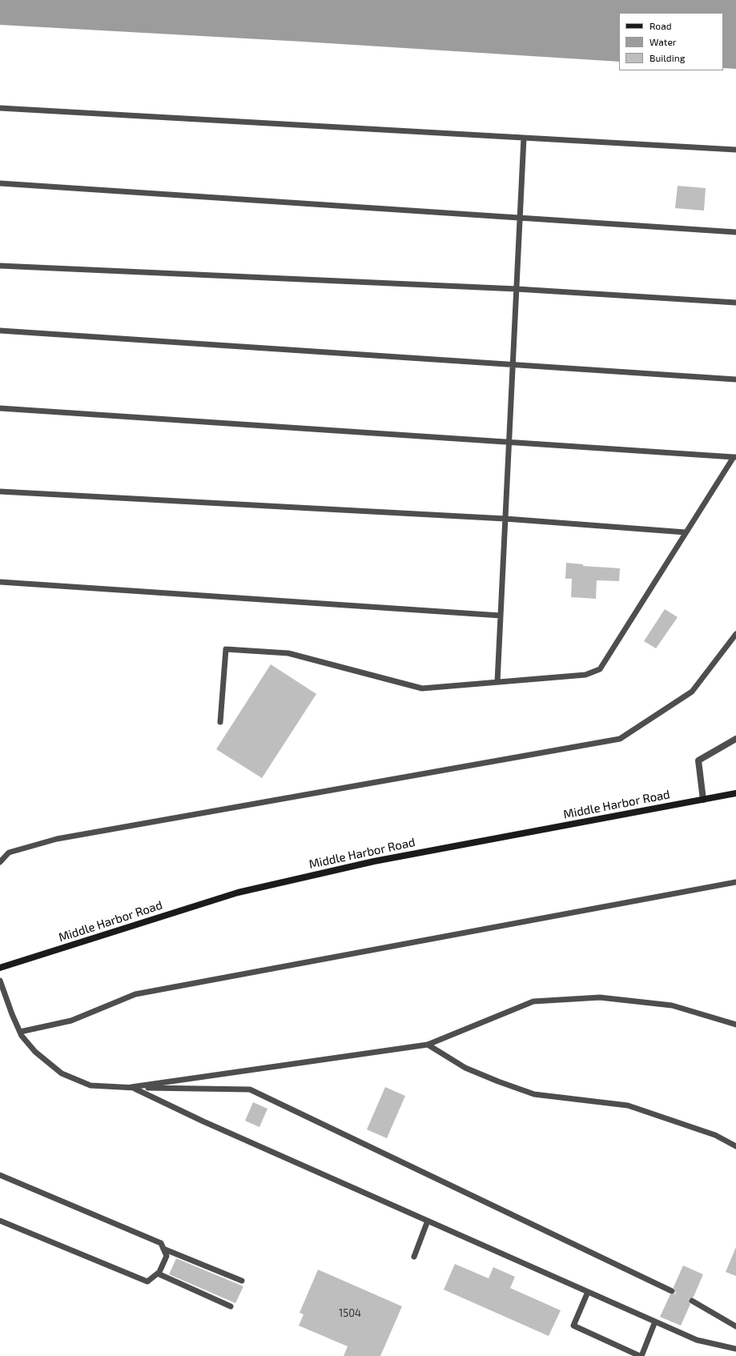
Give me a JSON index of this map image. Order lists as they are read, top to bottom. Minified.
{"streets":{"main road":["Middle Harbor Road"]},"house_numbers":["1504"],"legend":["Road","Water","Building"]}
